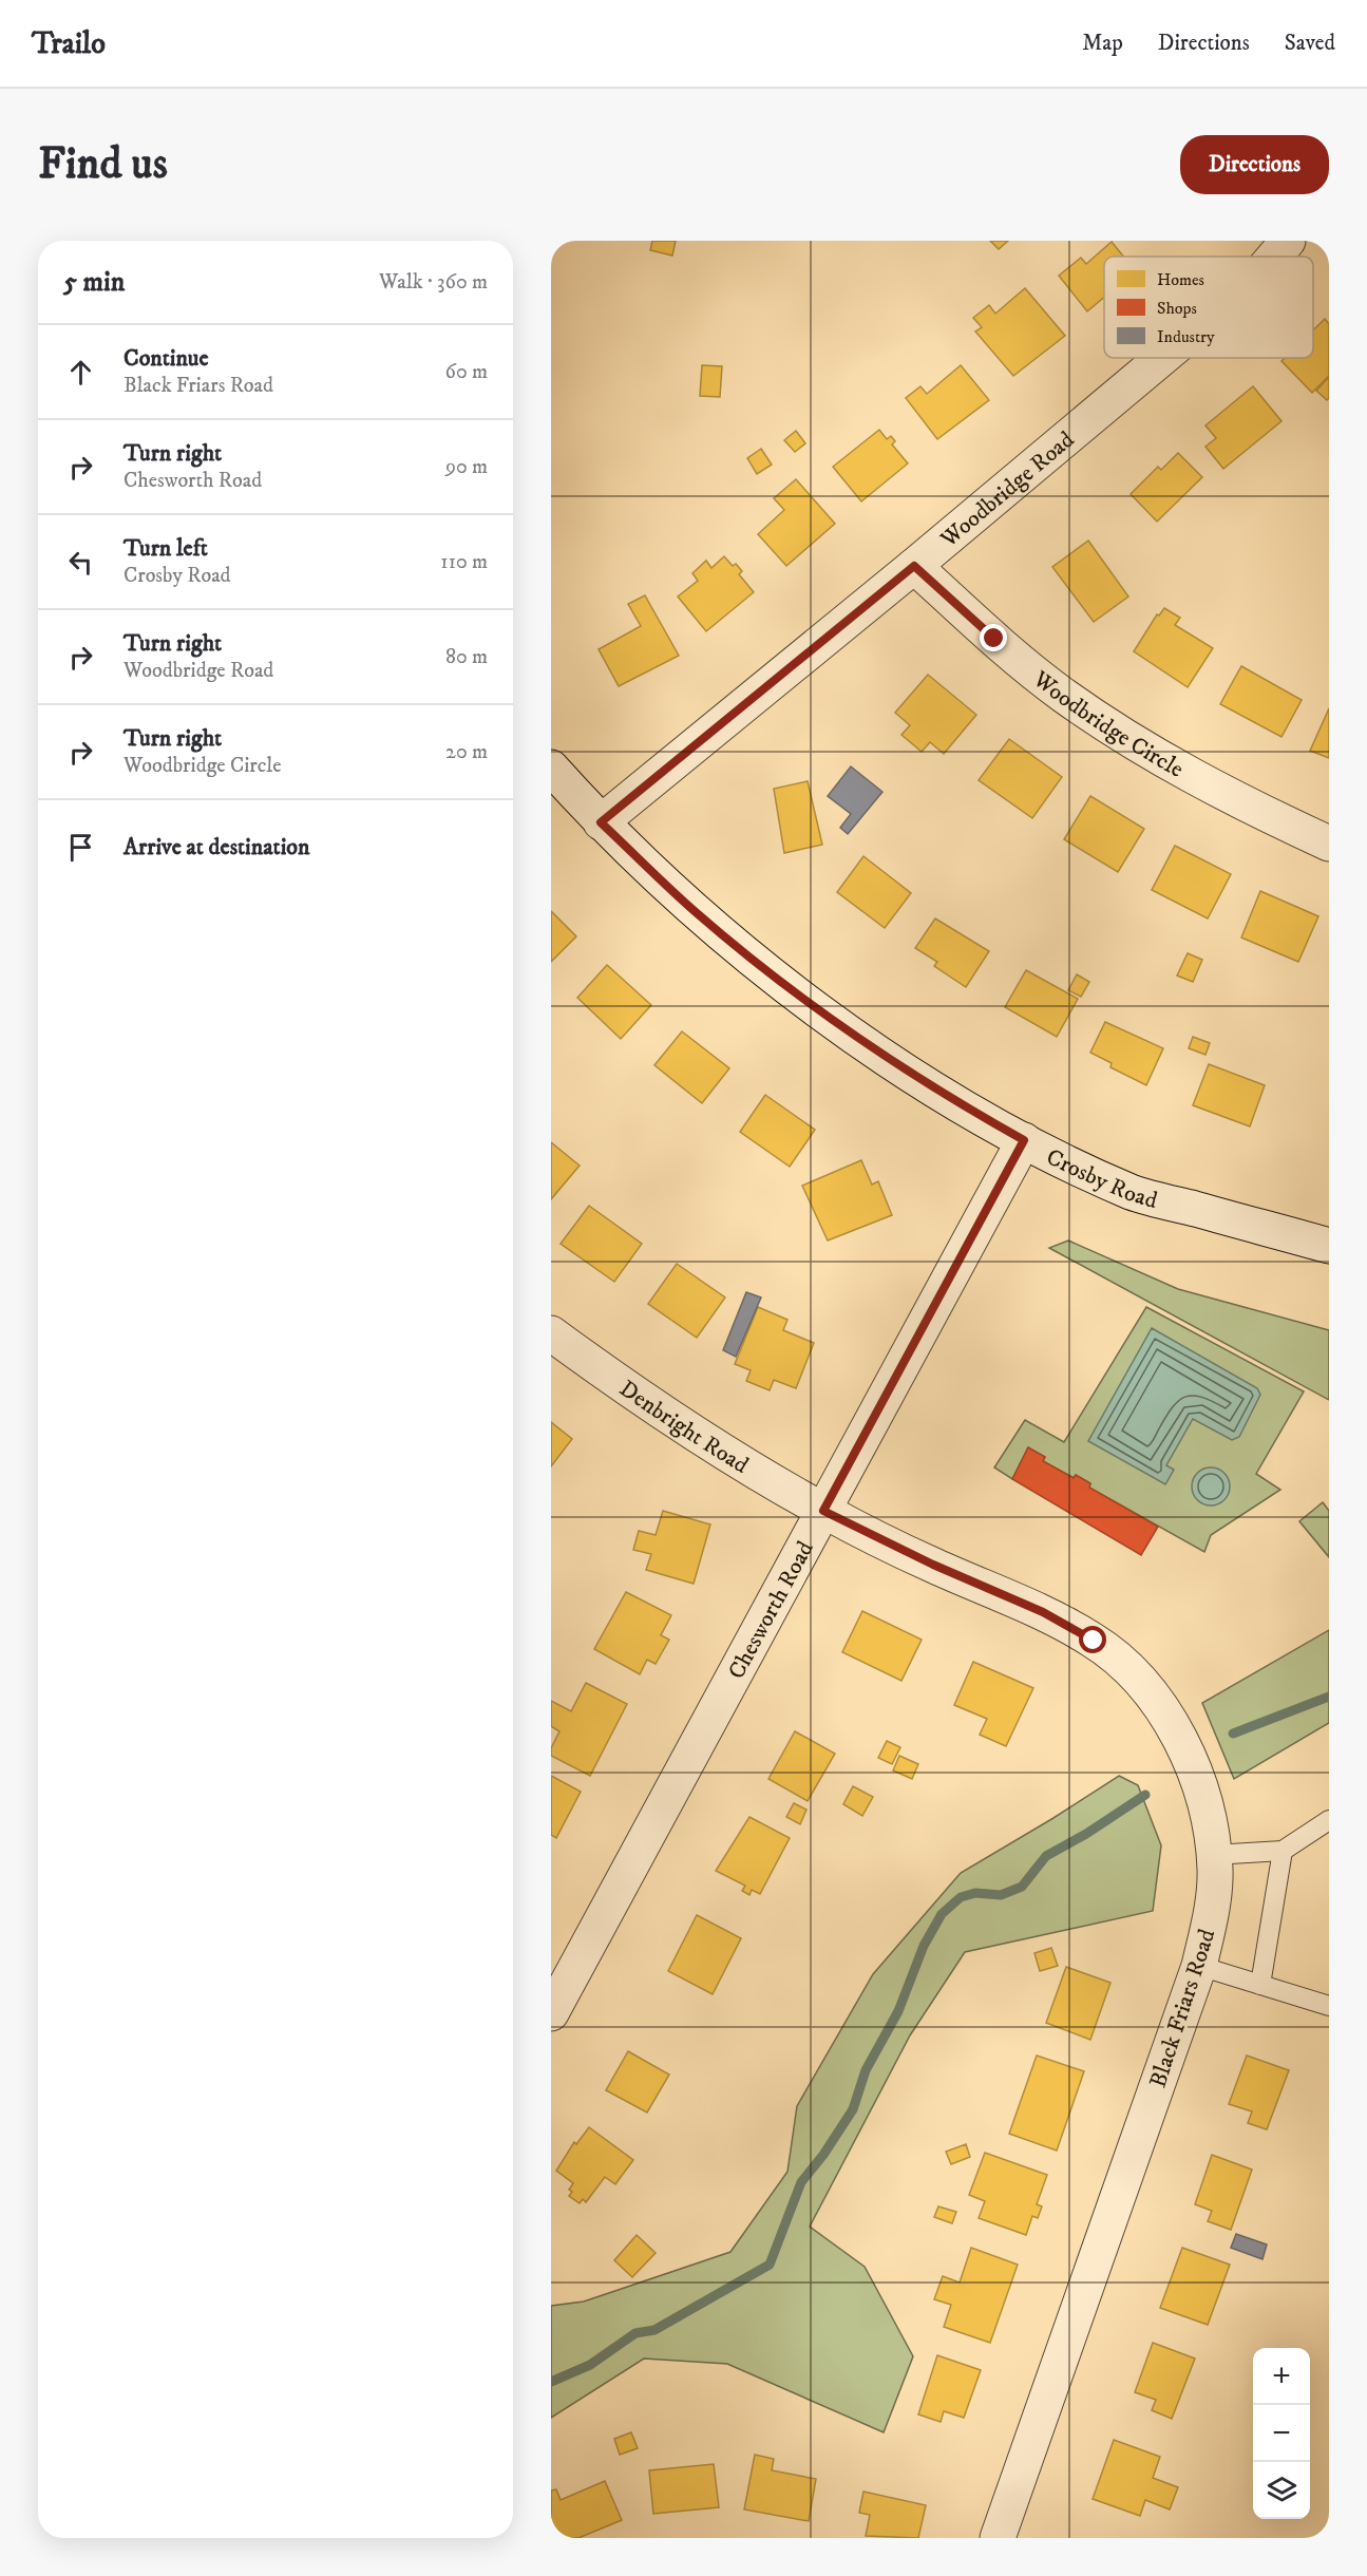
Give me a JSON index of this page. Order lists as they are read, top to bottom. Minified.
{"streets":{"street":["Woodbridge Road","Woodbridge Circle","Crosby Road","Denbright Road","Chesworth Road","Black Friars Road"]},"crossings":[["Woodbridge Road","Woodbridge Circle"],["Woodbridge Road","Crosby Road"],["Crosby Road","Chesworth Road"],["Denbright Road","Chesworth Road"],["Denbright Road","Black Friars Road"],["Chesworth Road","Black Friars Road"]],"legend":["Homes","Shops","Industry"],"page":{"header":"Trailo","nav":["Map","Directions","Saved"],"buttons":"Directions","title":"Find us","heading":["5 min","Walk · 360 m"],"list":[["Continue","Black Friars Road","60 m"],["Turn right","Chesworth Road","90 m"],["Turn left","Crosby Road","110 m"],["Turn right","Woodbridge Road","80 m"],["Turn right","Woodbridge Circle","20 m"],"Arrive at destination"],"map_buttons":["+","−"]}}
